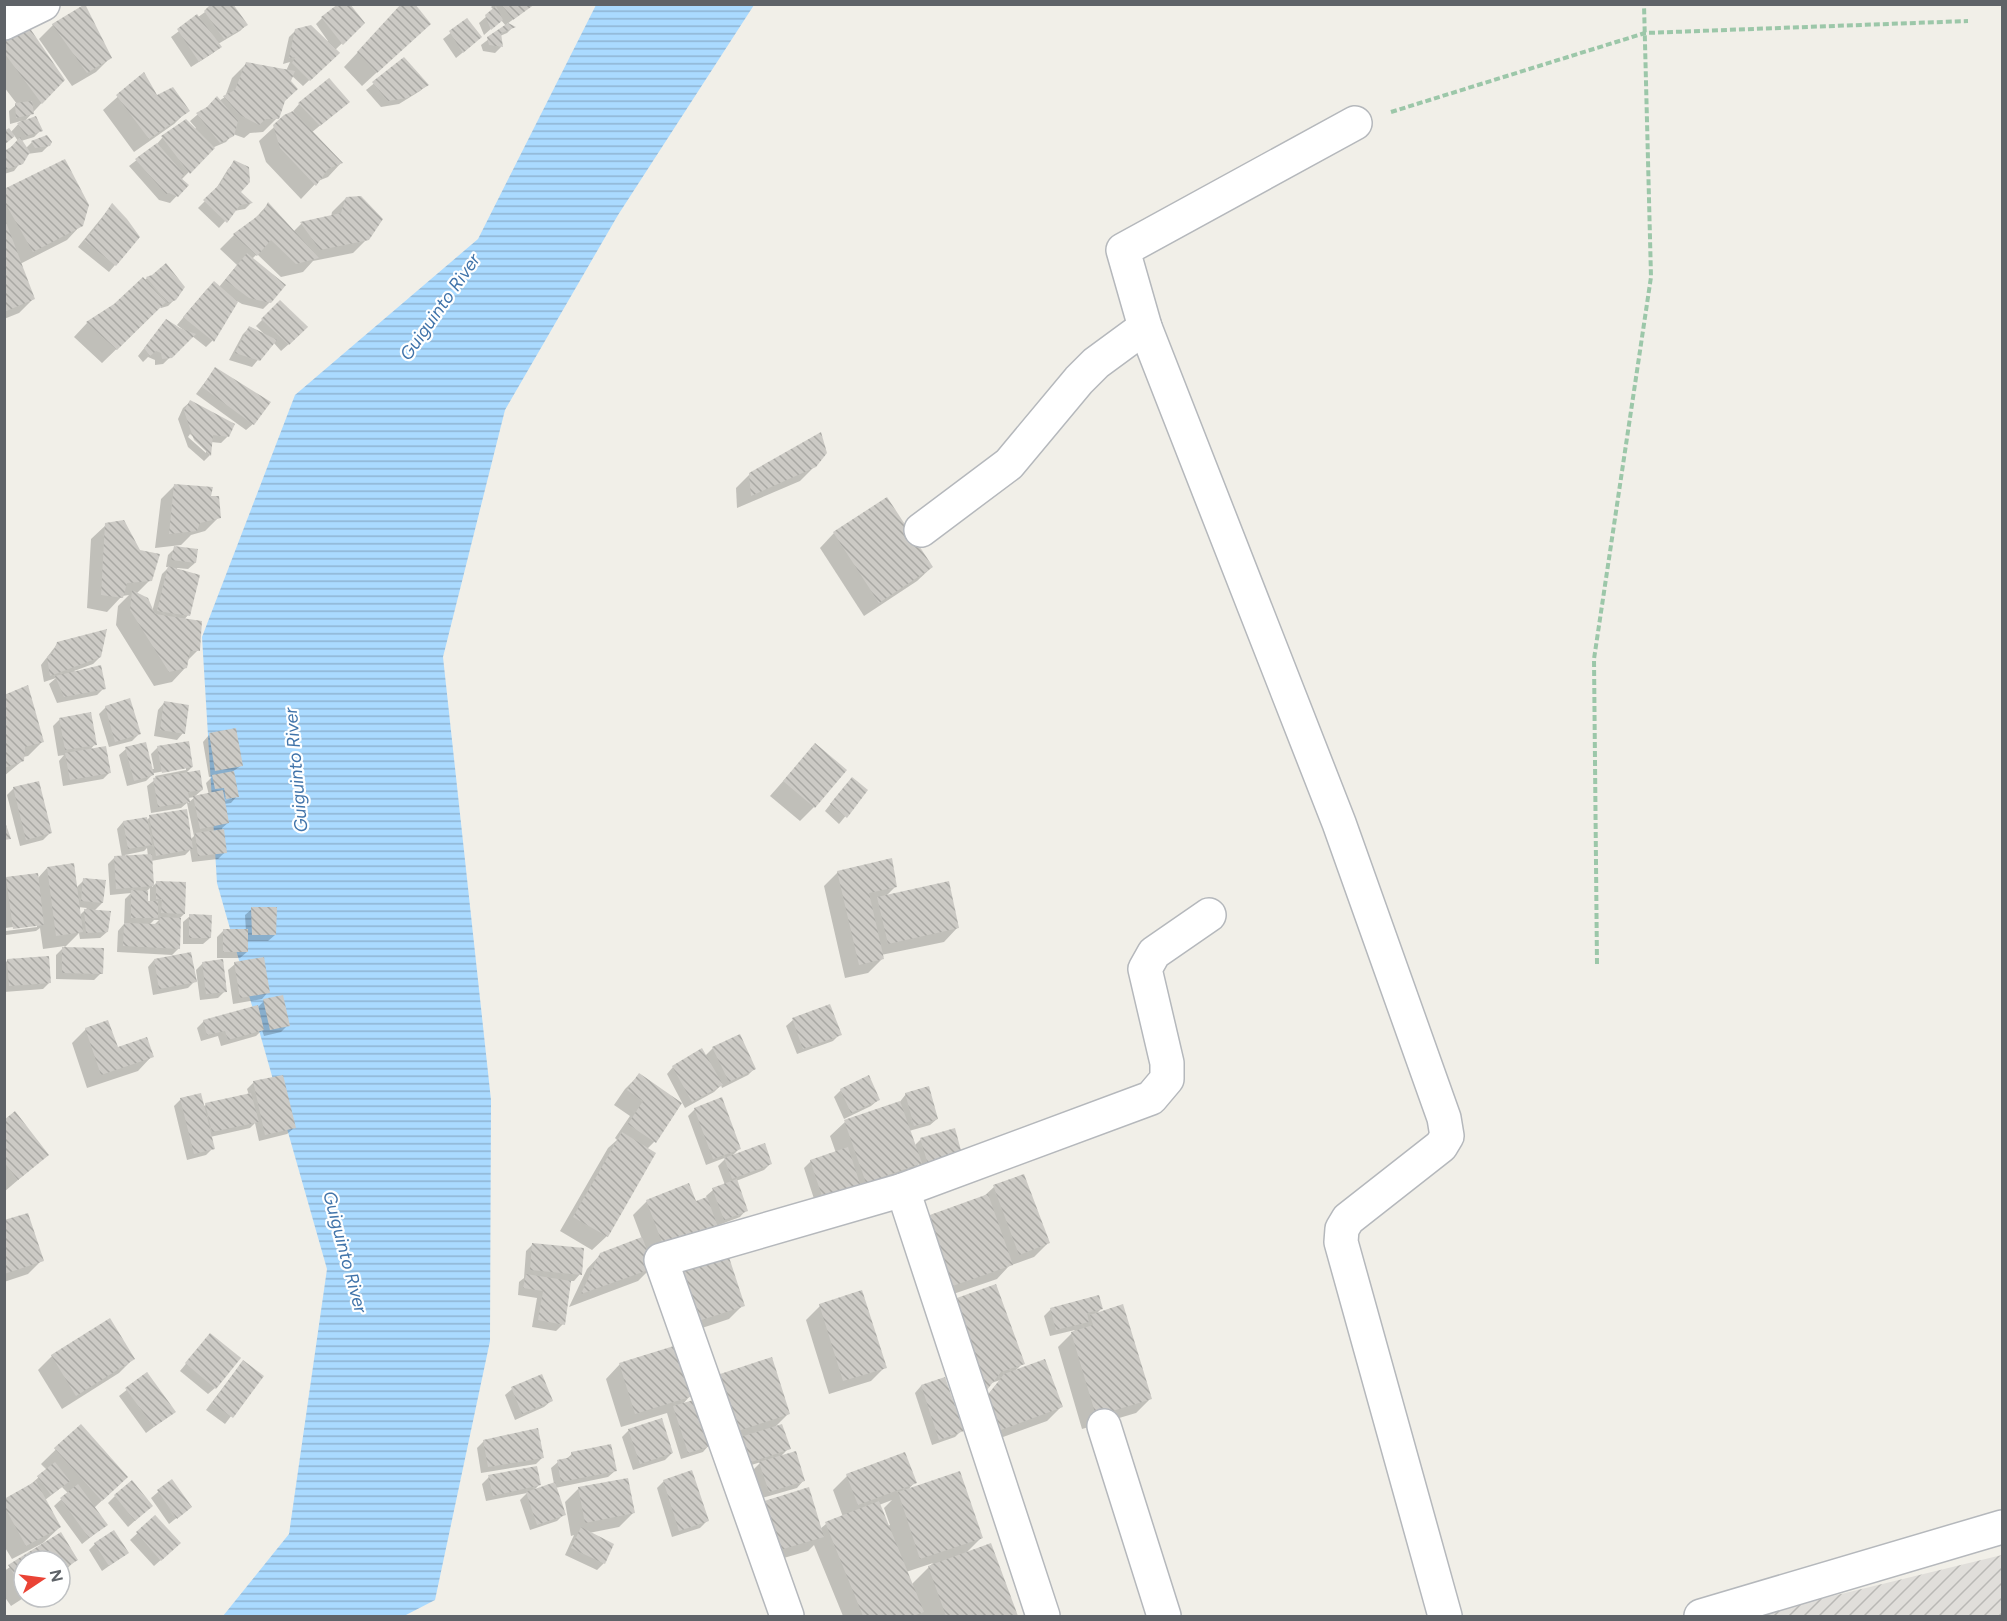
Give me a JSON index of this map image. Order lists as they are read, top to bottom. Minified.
{"water":["Guiguinto River"],"north":"right"}
